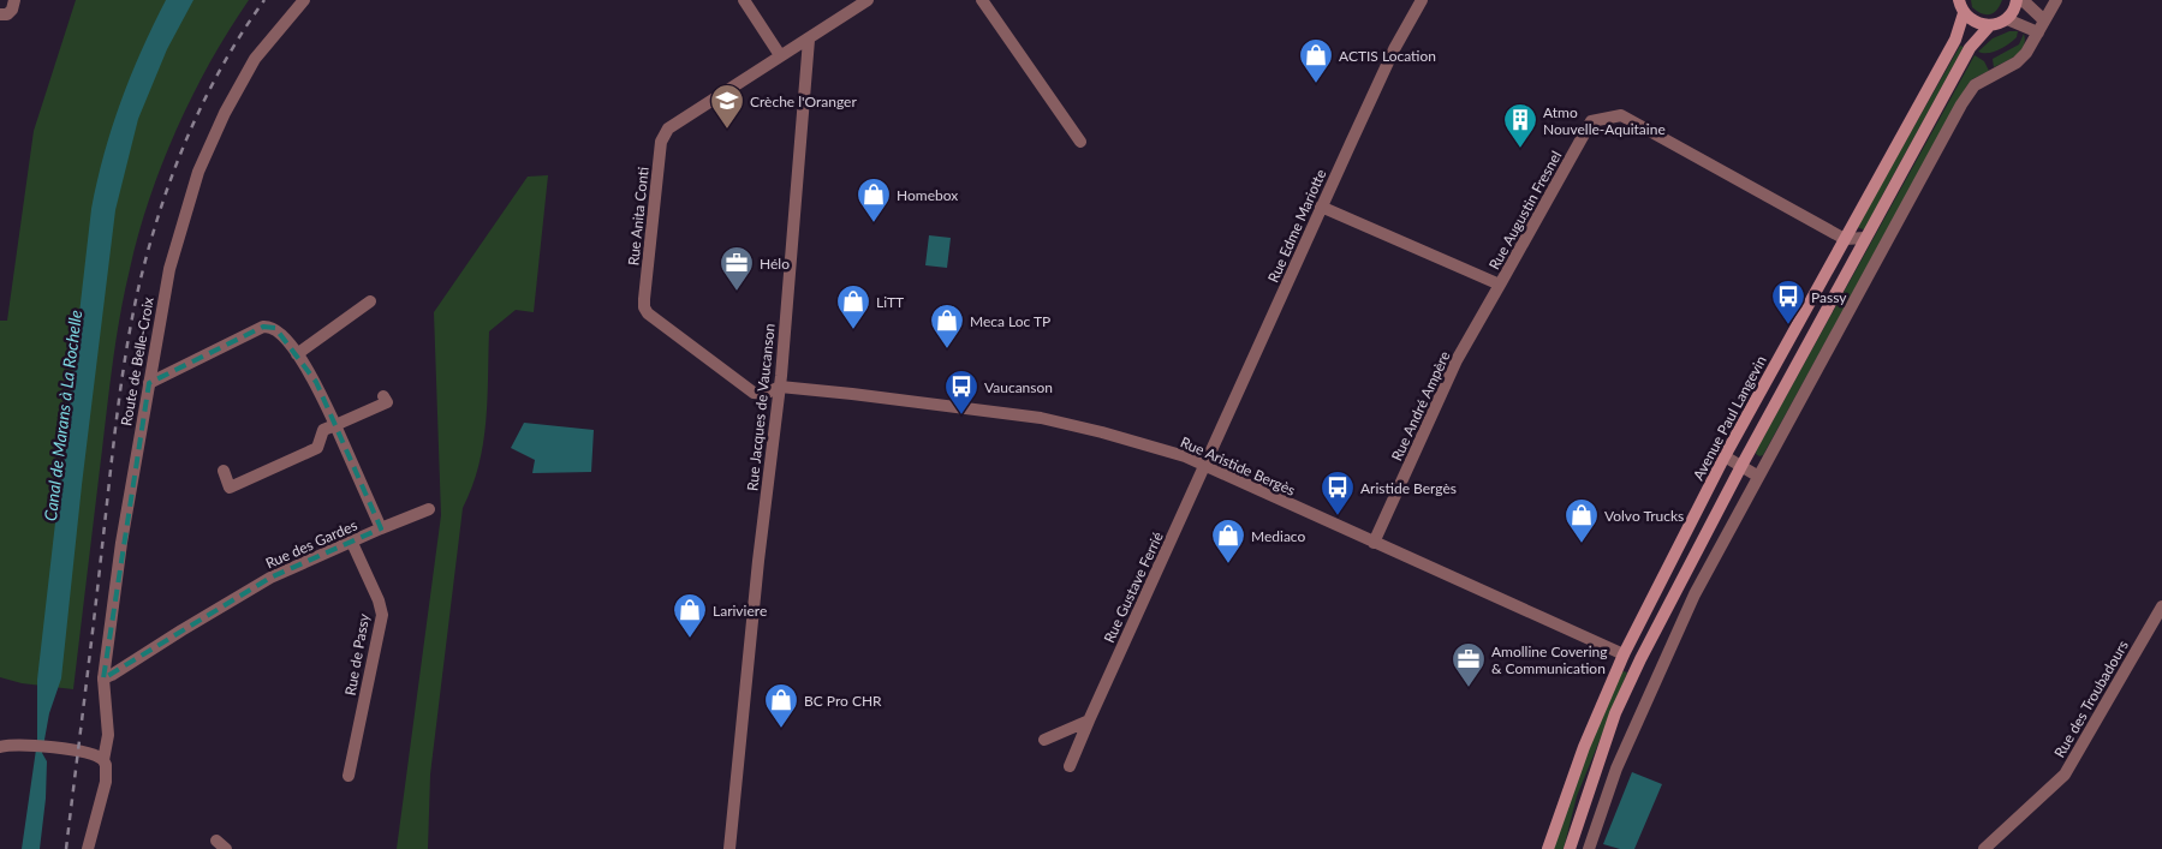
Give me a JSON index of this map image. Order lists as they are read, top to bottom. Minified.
{"streets":{"main road":["Avenue Paul Langevin"],"street":["Rue Augustin Fresnel","Rue Anita Conti","Rue Edme Mariotte","Route de Belle-Croix","Rue André Ampère","Rue Jacques de Vaucanson","Rue Aristide Bergès","Rue des Gardes","Rue Gustave Ferrié","Rue de Passy","Rue des Troubadours"]},"crossings":[["Rue Augustin Fresnel","Rue Edme Mariotte"],["Rue Augustin Fresnel","Rue André Ampère"],["Rue Augustin Fresnel","Avenue Paul Langevin"],["Rue Anita Conti","Rue Jacques de Vaucanson"],["Rue Anita Conti","Rue Aristide Bergès"],["Rue Edme Mariotte","Rue Aristide Bergès"],["Rue Edme Mariotte","Rue Gustave Ferrié"],["Route de Belle-Croix","Rue des Gardes"],["Rue André Ampère","Rue Aristide Bergès"],["Rue Jacques de Vaucanson","Rue Aristide Bergès"],["Avenue Paul Langevin","Rue Aristide Bergès"],["Rue Aristide Bergès","Rue Gustave Ferrié"],["Rue des Gardes","Rue de Passy"]],"water":["Canal de Marans à La Rochelle"],"places":{"shop":["ACTIS Location","Homebox","LiTT","Meca Loc TP","Volvo Trucks","Mediaco","Lariviere","BC Pro CHR"],"school or university":["Crèche l'Oranger"],"building":["Atmo Nouvelle-Aquitaine"],"office":["Hélo","Amolline Covering & Communication"],"bus stop":["Passy","Vaucanson","Aristide Bergès"]}}
